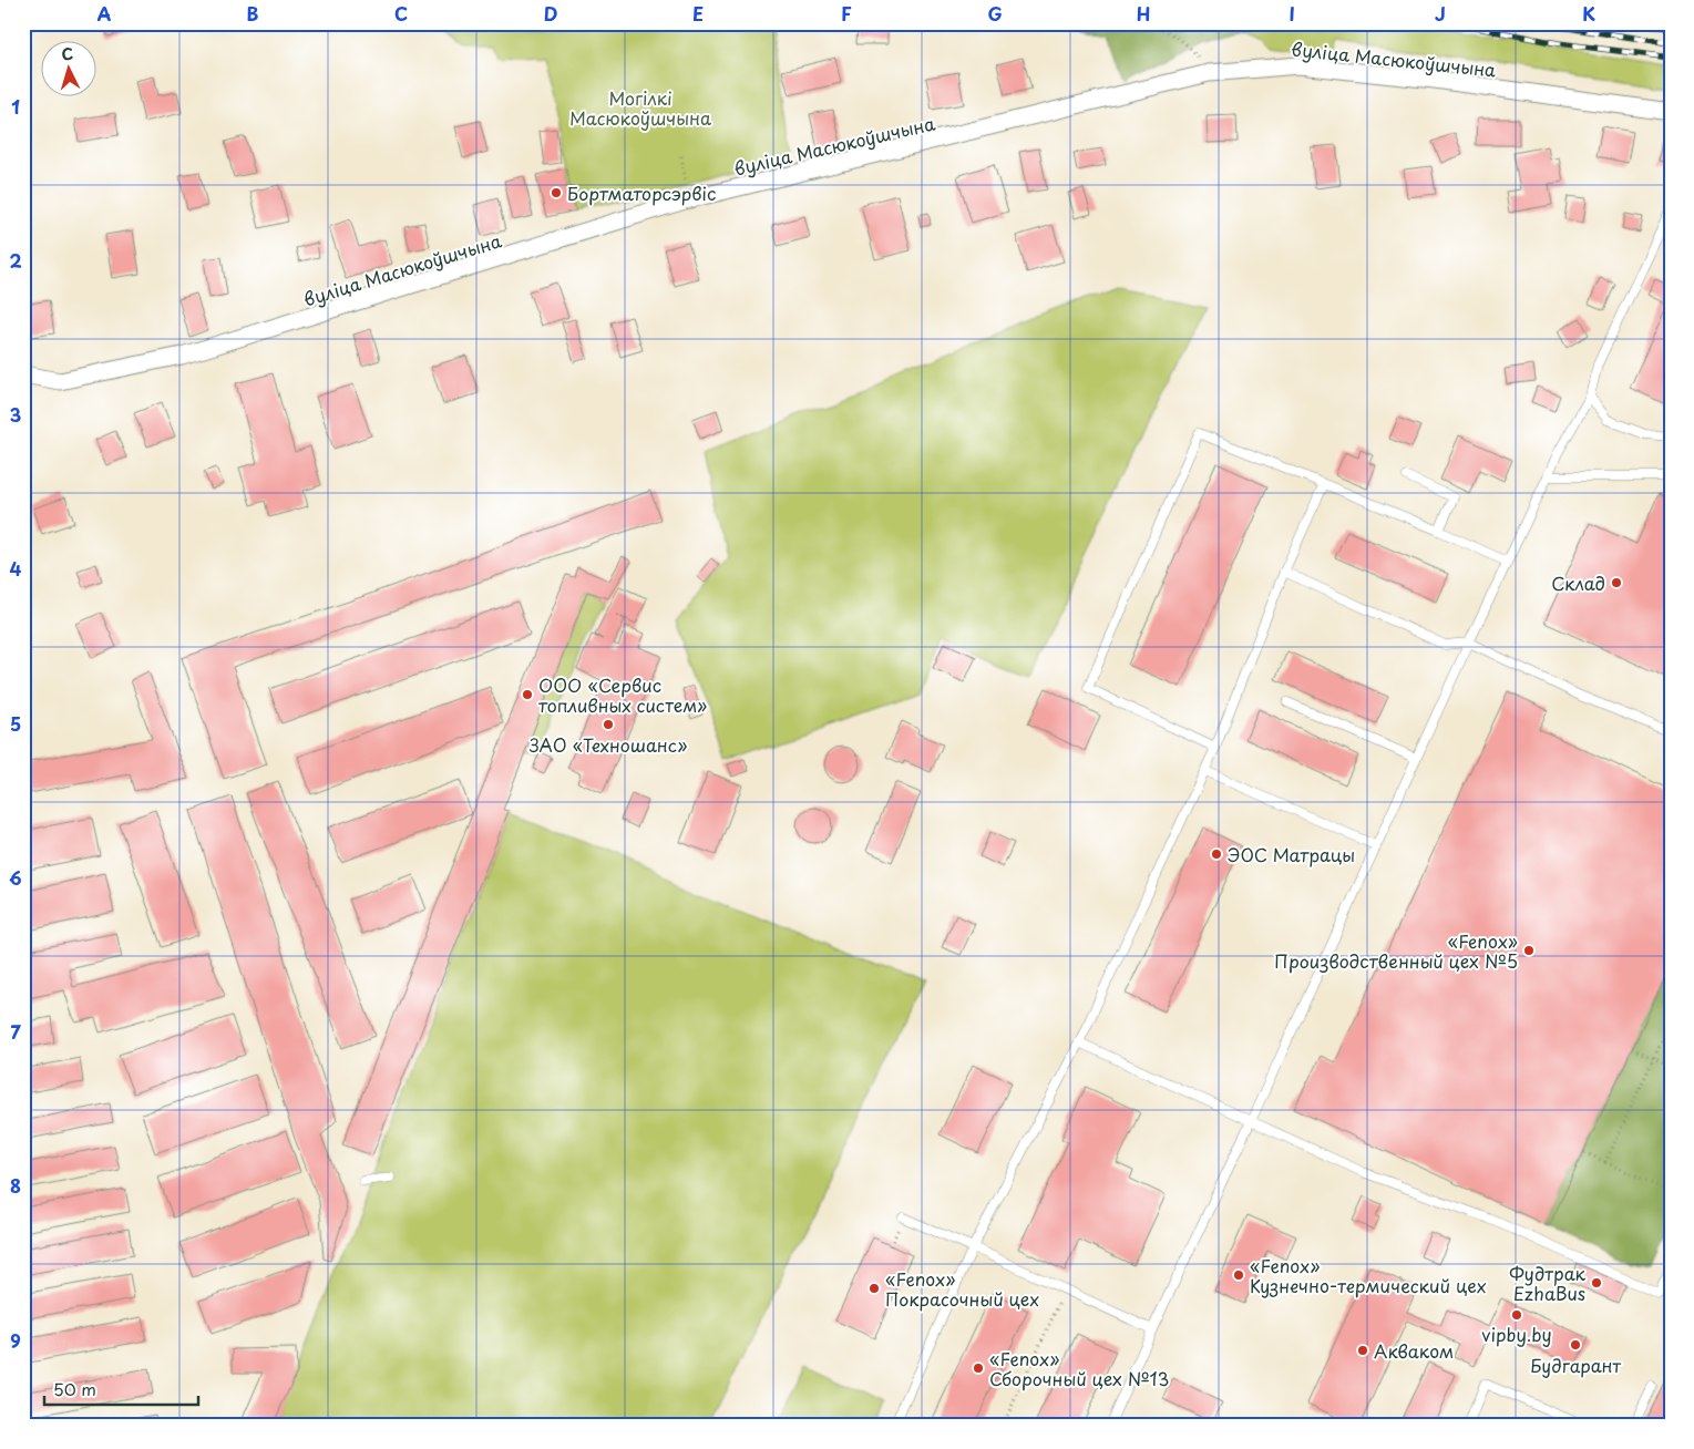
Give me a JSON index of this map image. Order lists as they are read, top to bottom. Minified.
{"streets":{"street":["вуліца Масюкоўшчына"]},"parks":["Могілкі Масюкоўшчына"],"places":["Бортматорсэрвіс","Склад","ООО «Сервис топливных систем»","ЗАО «Техношанс»","ЭОС Матрацы","«Fenox» Производственный цех №5","«Fenox» Кузнечно-термический цех","Фудтрак EzhaBus","«Fenox» Покрасочный цех","vipby.by","Будгарант","Акваком","«Fenox» Сборочный цех №13"],"scale_bar":"50 m","north":"top","grid":{"columns":["A","B","C","D","E","F","G","H","I","J","K"],"rows":["1","2","3","4","5","6","7","8","9"]}}
